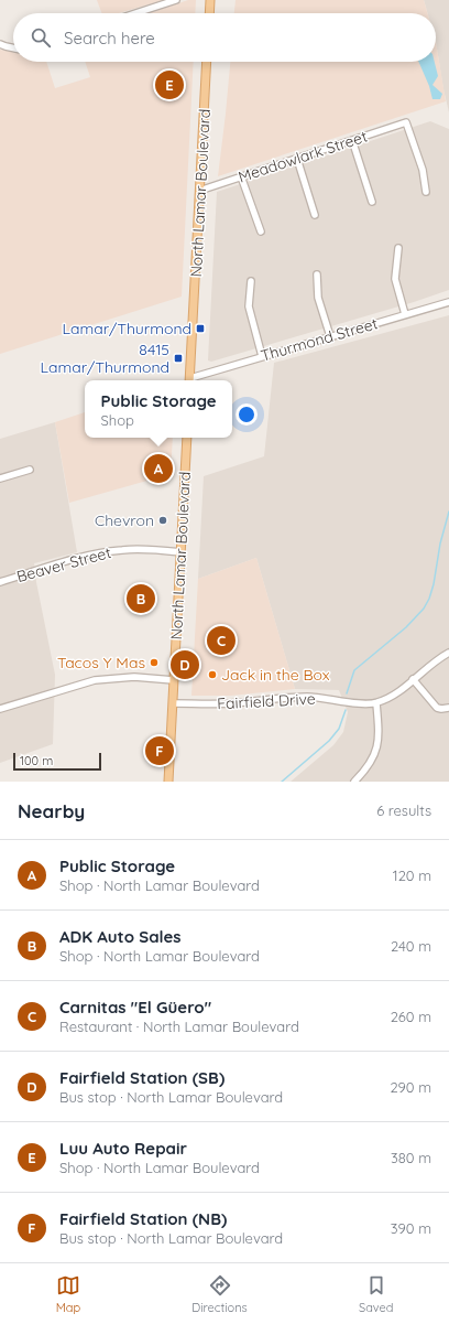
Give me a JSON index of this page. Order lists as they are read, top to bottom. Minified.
{"streets":{"main road":["North Lamar Boulevard"],"street":["Meadowlark Street","Thurmond Street","Beaver Street","Fairfield Drive"]},"crossings":[["Meadowlark Street","North Lamar Boulevard"],["North Lamar Boulevard","Thurmond Street"],["North Lamar Boulevard","Beaver Street"],["North Lamar Boulevard","Fairfield Drive"]],"places":{"transit":["Lamar/Thurmond","8415 Lamar/Thurmond"],"other":["Chevron","Tacos Y Mas","Jack in the Box"]},"scale_bar":"100 m","page":{"search":"Search here","pins":["E","A","B","C","D","F"],"popup":["Public Storage","Shop"],"scale":"100 m","heading":["Nearby","6 results"],"list":[{"mark":"A","name":"Public Storage","note":"Shop · North Lamar Boulevard","value":"120 m"},{"mark":"B","name":"ADK Auto Sales","note":"Shop · North Lamar Boulevard","value":"240 m"},{"mark":"C","name":"Carnitas \"El Güero\"","note":"Restaurant · North Lamar Boulevard","value":"260 m"},{"mark":"D","name":"Fairfield Station (SB)","note":"Bus stop · North Lamar Boulevard","value":"290 m"},{"mark":"E","name":"Luu Auto Repair","note":"Shop · North Lamar Boulevard","value":"380 m"},{"mark":"F","name":"Fairfield Station (NB)","note":"Bus stop · North Lamar Boulevard","value":"390 m"}],"nav":["Map","Directions","Saved"]}}
